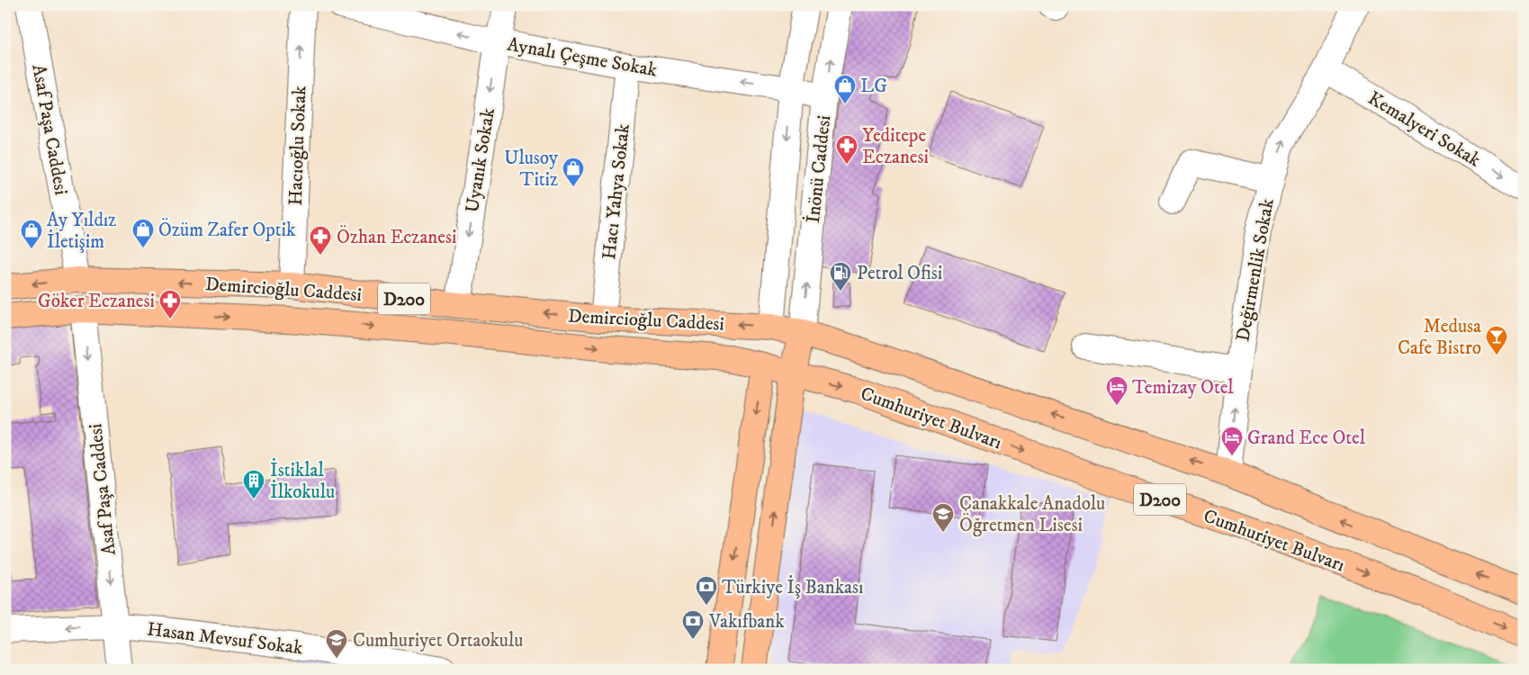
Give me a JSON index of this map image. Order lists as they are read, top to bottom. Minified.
{"streets":{"main road":["Demircioğlu Caddesi","D200","Cumhuriyet Bulvarı"],"street":["Aynalı Çeşme Sokak","Kemalyeri Sokak","Asaf Paşa Caddesi","Hacıoğlu Sokak","Uyanık Sokak","İnönü Caddesi","Hacı Yahya Sokak","Değirmenlik Sokak","Hasan Mevsuf Sokak"]},"crossings":[["Aynalı Çeşme Sokak","Uyanık Sokak"],["Aynalı Çeşme Sokak","İnönü Caddesi"],["Aynalı Çeşme Sokak","Hacı Yahya Sokak"],["Kemalyeri Sokak","Değirmenlik Sokak"],["Asaf Paşa Caddesi","Demircioğlu Caddesi"],["Asaf Paşa Caddesi","Hasan Mevsuf Sokak"],["Hacıoğlu Sokak","Demircioğlu Caddesi"],["Uyanık Sokak","Demircioğlu Caddesi"],["İnönü Caddesi","Demircioğlu Caddesi"],["İnönü Caddesi","Cumhuriyet Bulvarı"],["Hacı Yahya Sokak","Demircioğlu Caddesi"],["Değirmenlik Sokak","Cumhuriyet Bulvarı"],["Demircioğlu Caddesi","Cumhuriyet Bulvarı"]],"one_way":["Aynalı Çeşme Sokak","Kemalyeri Sokak","Asaf Paşa Caddesi","Hacıoğlu Sokak","Uyanık Sokak","Değirmenlik Sokak"],"places":{"shop":["LG","Ulusoy Titiz","Özüm Zafer Optik","Ay Yıldız İletişim"],"pharmacy":["Yeditepe Eczanesi","Özhan Eczanesi","Göker Eczanesi"],"fuel station":["Petrol Ofisi"],"bar":["Medusa Cafe Bistro"],"hotel":["Temizay Otel","Grand Ece Otel"],"building":["İstiklal İlkokulu"],"school or university":["Çanakkale Anadolu Öğretmen Lisesi","Cumhuriyet Ortaokulu"],"bank":["Türkiye İş Bankası","Vakıfbank"]}}
